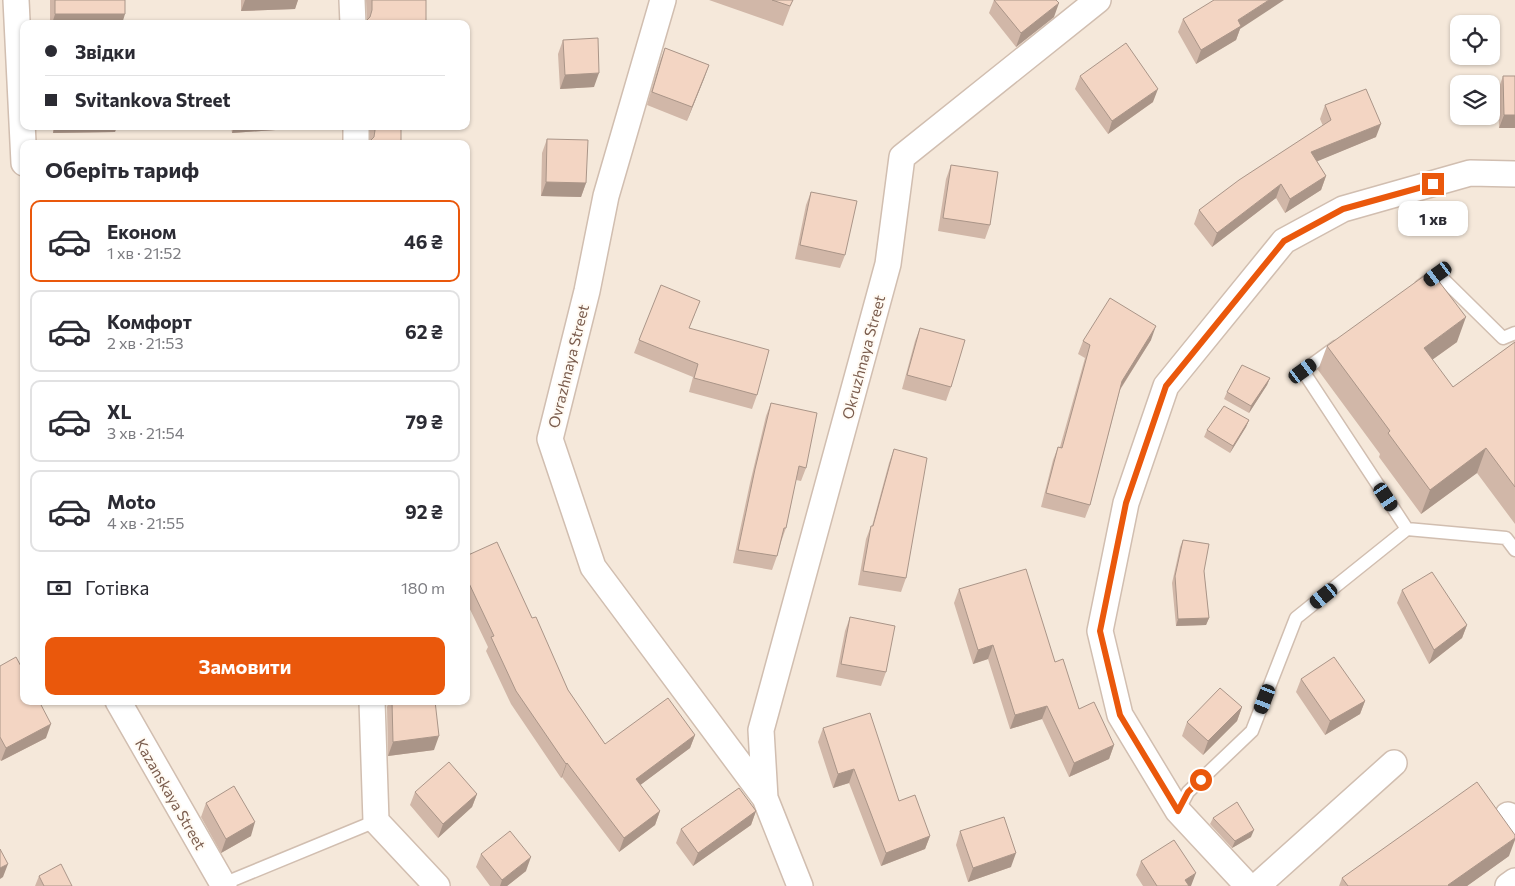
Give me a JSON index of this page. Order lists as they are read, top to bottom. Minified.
{"streets":{"street":["Okruzhnaya Street","Ovrazhnaya Street","Kazanskaya Street"]},"crossings":[["Okruzhnaya Street","Ovrazhnaya Street"]],"page":{"banner":["Звідки","Svitankova Street"],"heading":"Оберіть тариф","list":[{"name":"Економ","note":"1 хв · 21:52","value":"46 ₴"},{"name":"Комфорт","note":"2 хв · 21:53","value":"62 ₴"},{"name":"XL","note":"3 хв · 21:54","value":"79 ₴"},{"name":"Moto","note":"4 хв · 21:55","value":"92 ₴"}],"bubble":"1 хв","pay":["Готівка","180 m"],"buttons":"Замовити"}}
